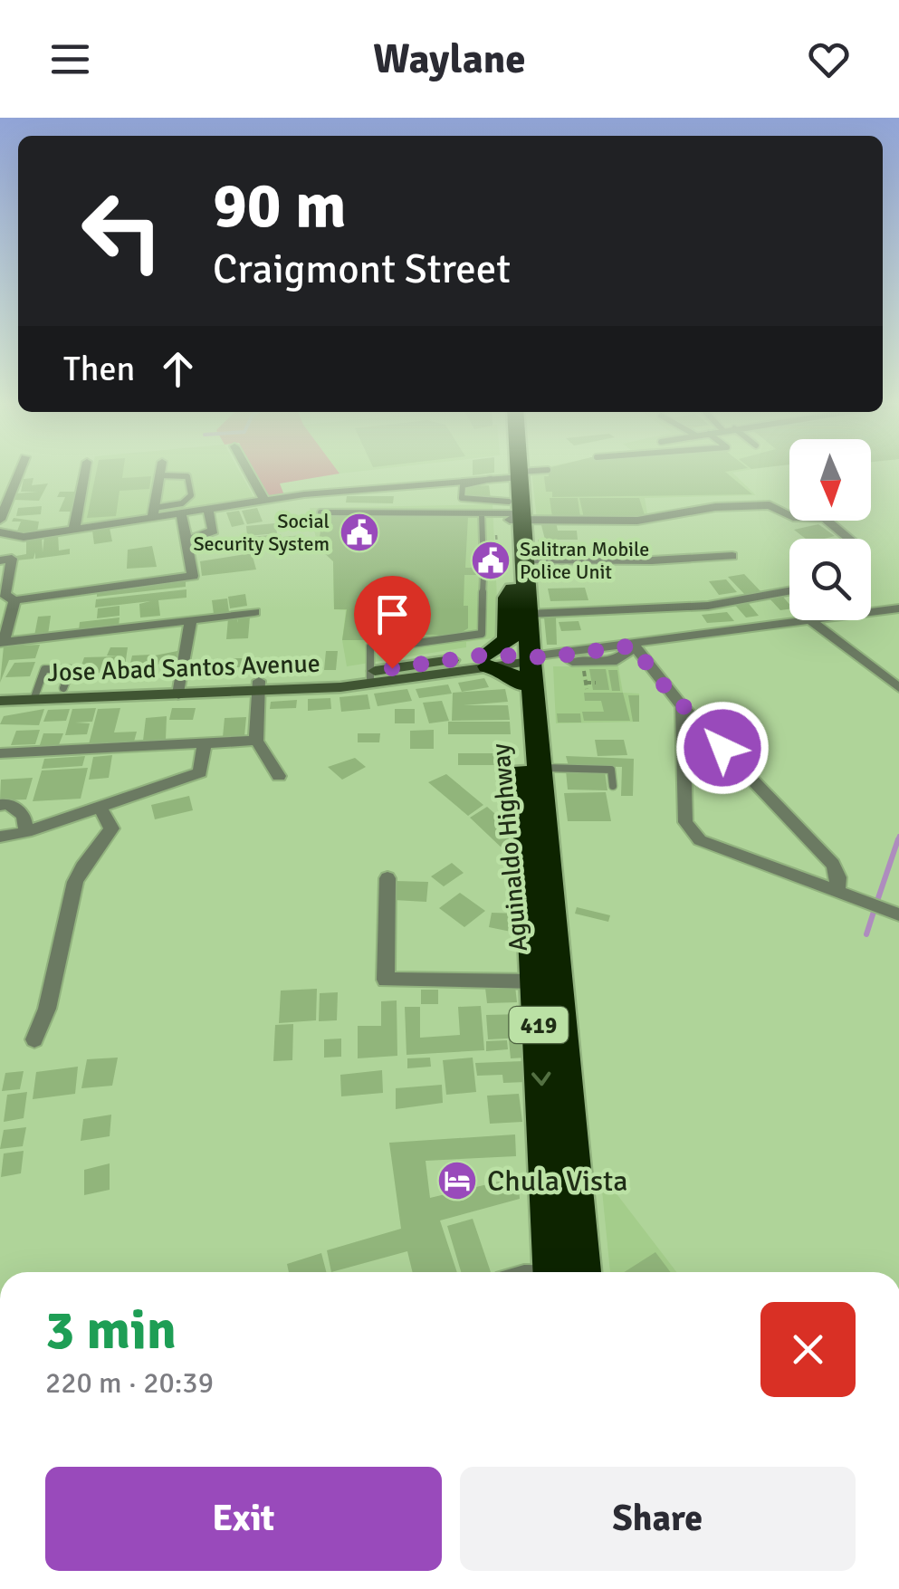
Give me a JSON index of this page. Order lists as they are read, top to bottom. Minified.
{"streets":{"highway":["Aguinaldo Highway","419"],"main road":["Jose Abad Santos Avenue"]},"places":{"public building":["Social Security System","Salitran Mobile Police Unit"],"hotel":["Chula Vista"]},"north":"bottom","page":{"header":"Waylane","turn":["90 m","Craigmont Street"],"then":"Then","heading":["3 min","220 m · 20:39"],"buttons":["Exit","Share"]}}
